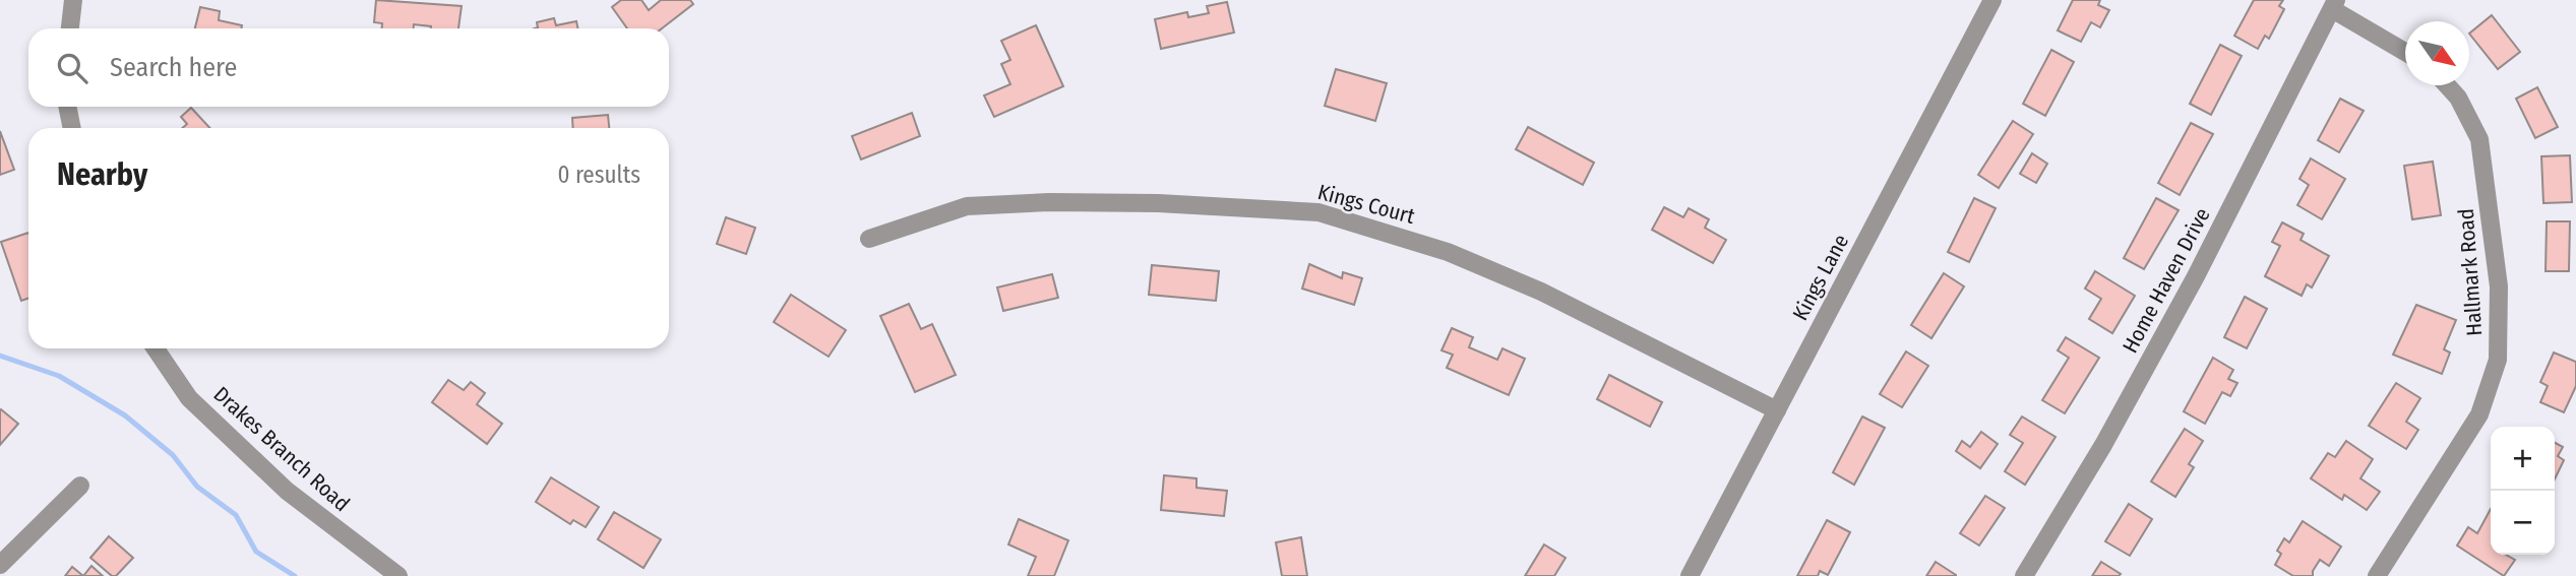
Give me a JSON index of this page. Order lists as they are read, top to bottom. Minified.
{"streets":{"street":["Kings Court","Hallmark Road","Kings Lane","Home Haven Drive","Drakes Branch Road"]},"crossings":[["Kings Court","Kings Lane"]],"north":"bottom right","page":{"search":"Search here","heading":["Nearby","0 results"],"map_buttons":["+","−"]}}
